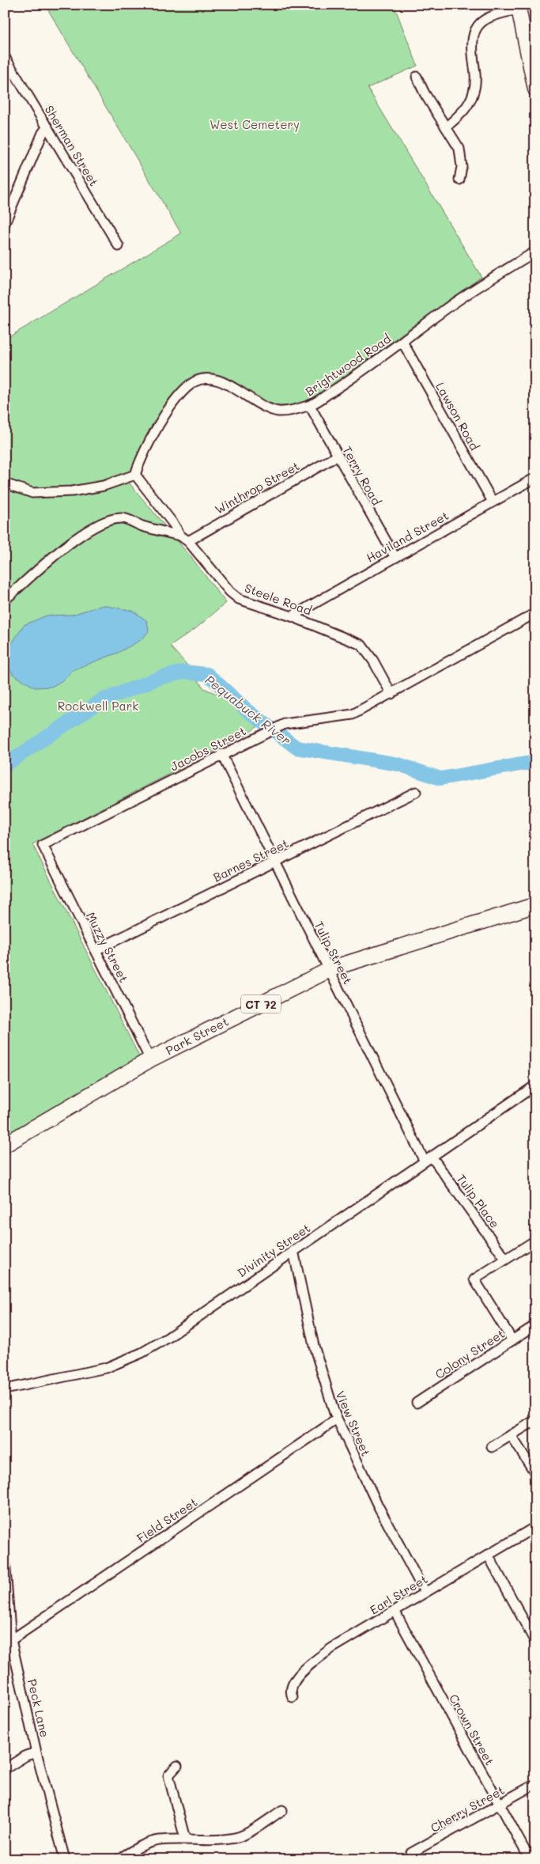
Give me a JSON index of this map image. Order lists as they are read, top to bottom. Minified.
{"streets":{"highway":["CT 72","Park Street"],"street":["Sherman Street","Brightwood Road","Lawson Road","Terry Road","Winthrop Street","Haviland Street","Steele Road","Jacobs Street","Barnes Street","Muzzy Street","Tulip Street","Tulip Place","Divinity Street","Colony Street","View Street","Field Street","Earl Street","Peck Lane","Crown Street","Cherry Street"]},"crossings":[["Brightwood Road","Lawson Road"],["Brightwood Road","Terry Road"],["Brightwood Road","Steele Road"],["Lawson Road","Haviland Street"],["Terry Road","Winthrop Street"],["Terry Road","Haviland Street"],["Winthrop Street","Steele Road"],["Haviland Street","Steele Road"],["Steele Road","Jacobs Street"],["Jacobs Street","Muzzy Street"],["Jacobs Street","Tulip Street"],["Barnes Street","Muzzy Street"],["Barnes Street","Tulip Street"],["Muzzy Street","Park Street"],["Tulip Street","Park Street"],["Tulip Street","Tulip Place"],["Tulip Street","Divinity Street"],["Tulip Place","Divinity Street"],["Divinity Street","View Street"],["View Street","Field Street"],["View Street","Earl Street"],["Field Street","Peck Lane"],["Earl Street","Crown Street"],["Crown Street","Cherry Street"]],"water":["Pequabuck River"],"parks":["West Cemetery","Rockwell Park"]}
